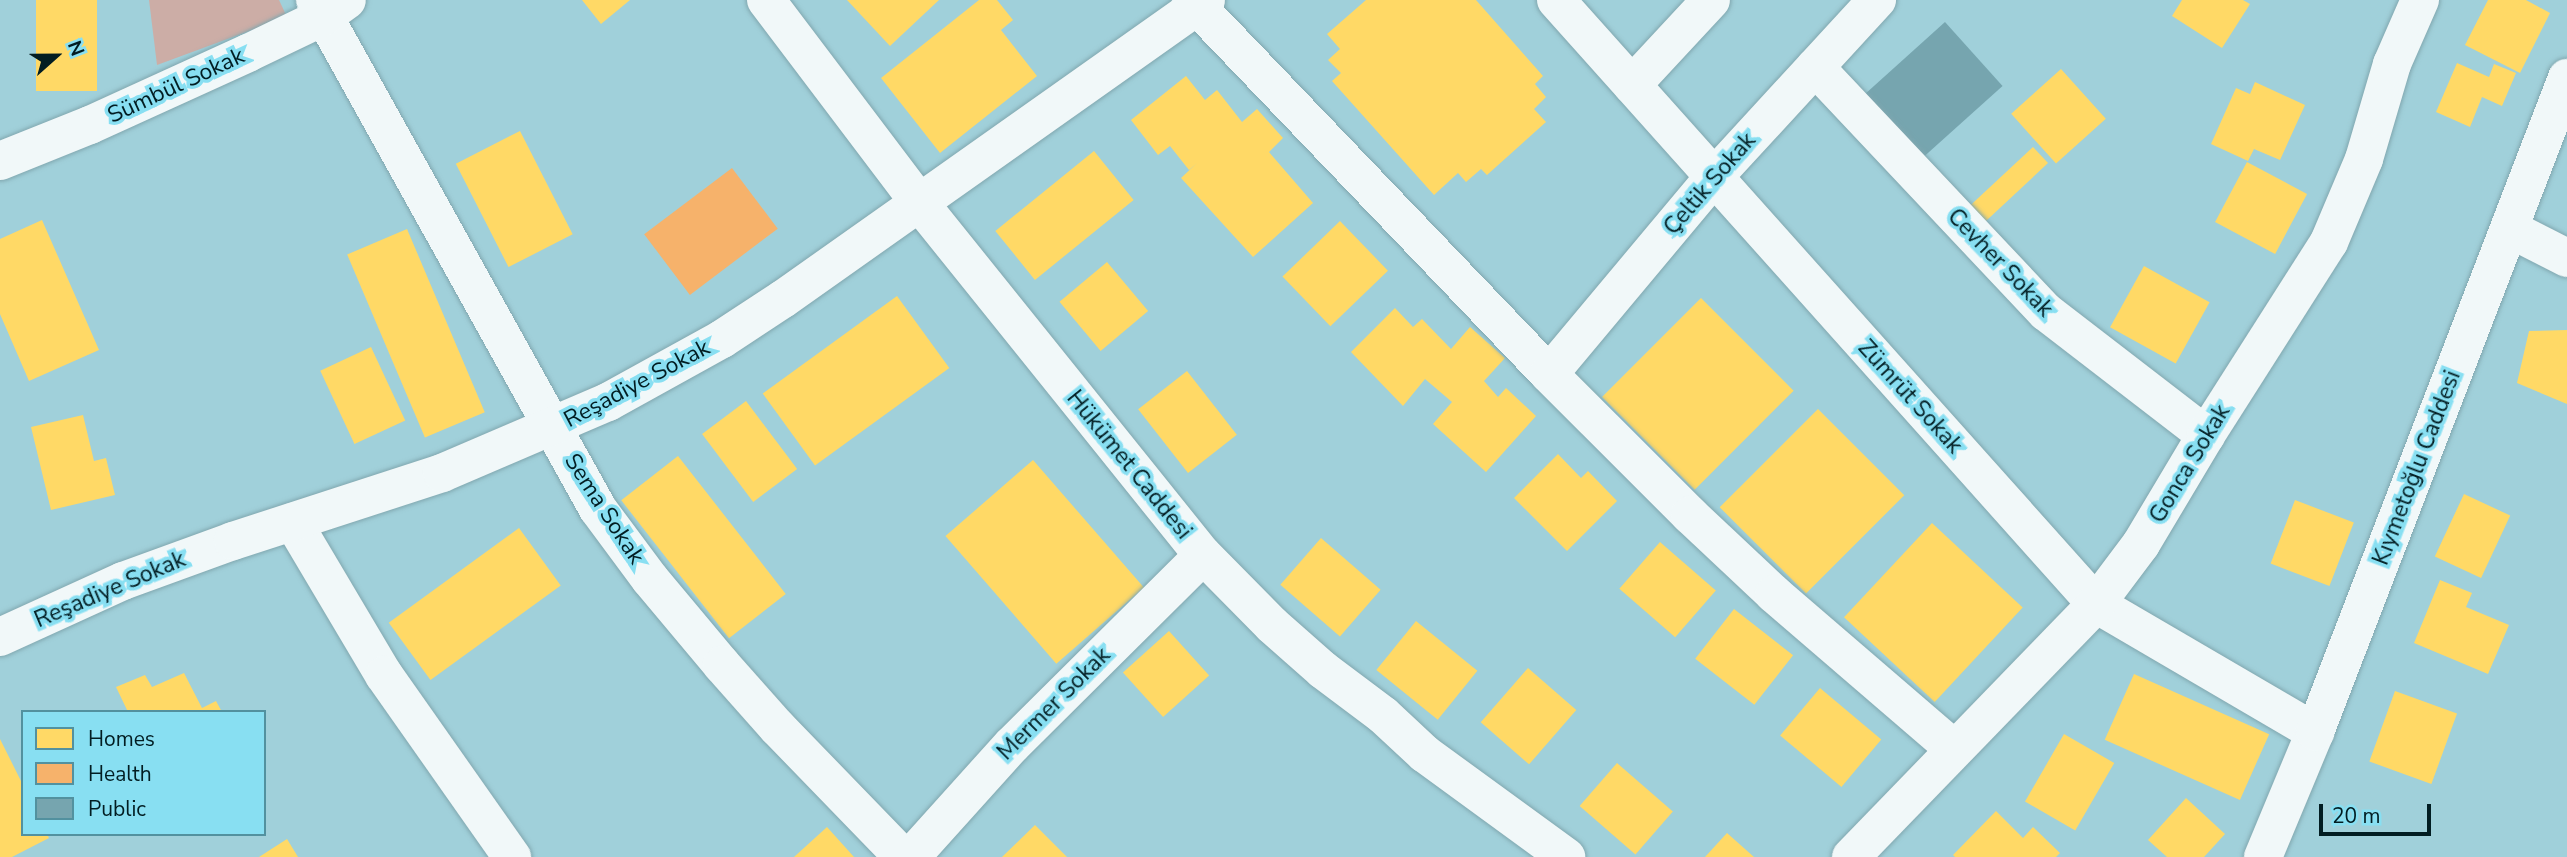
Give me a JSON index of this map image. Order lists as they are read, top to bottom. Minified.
{"streets":{"street":["Sümbül Sokak","Çeltik Sokak","Cevher Sokak","Reşadiye Sokak","Zümrüt Sokak","Gonca Sokak","Hükümet Caddesi","Kıymetoğlu Caddesi","Sema Sokak","Mermer Sokak"]},"crossings":[["Sümbül Sokak","Sema Sokak"],["Çeltik Sokak","Cevher Sokak"],["Çeltik Sokak","Zümrüt Sokak"],["Cevher Sokak","Gonca Sokak"],["Reşadiye Sokak","Hükümet Caddesi"],["Reşadiye Sokak","Sema Sokak"],["Zümrüt Sokak","Gonca Sokak"],["Zümrüt Sokak","Kıymetoğlu Caddesi"],["Hükümet Caddesi","Mermer Sokak"]],"legend":["Homes","Health","Public"],"scale_bar":"20 m","north":"right"}
